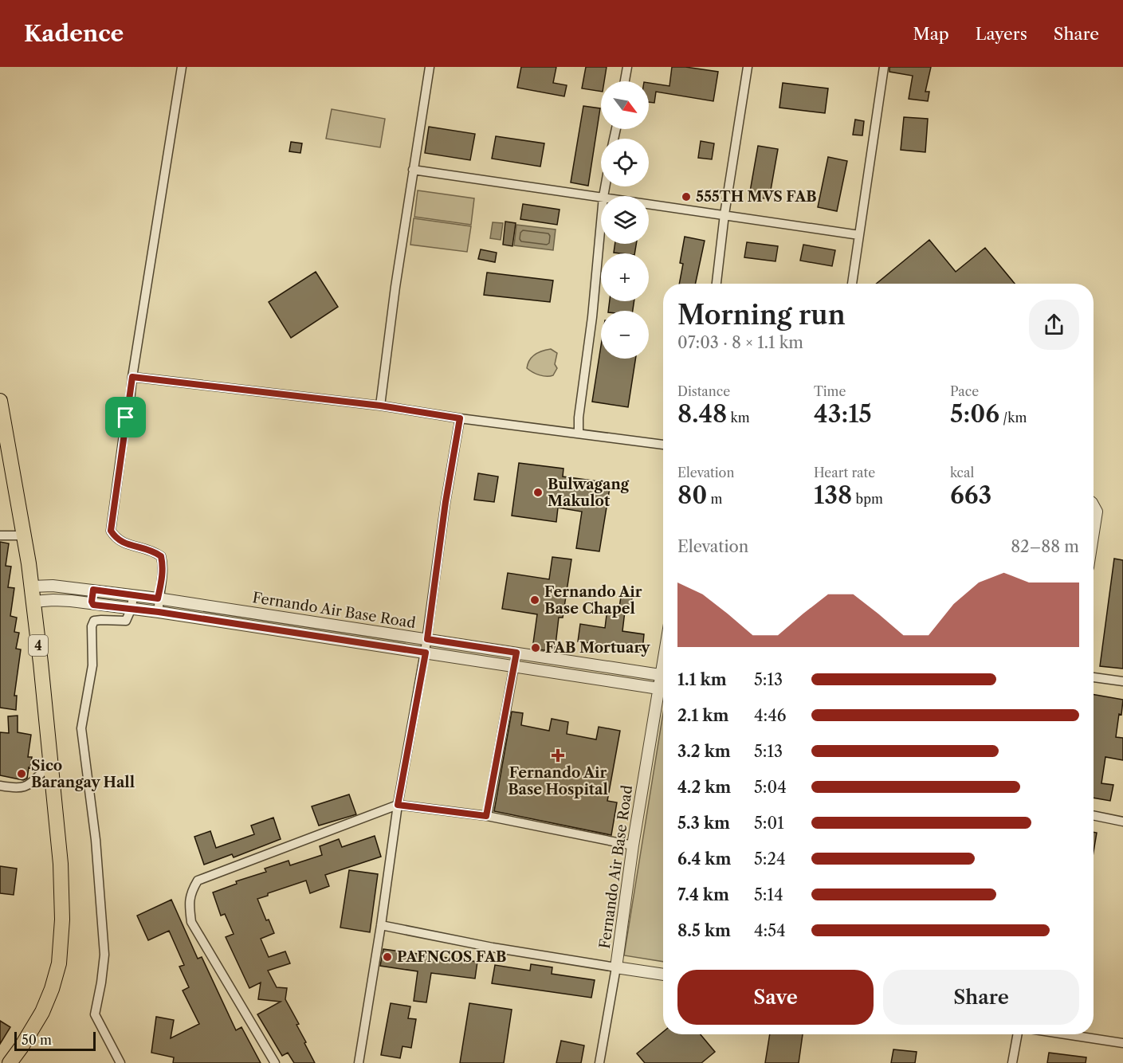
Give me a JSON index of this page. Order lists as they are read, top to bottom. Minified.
{"streets":{"highway":["4"],"street":["Fernando Air Base Road"]},"crossings":[["Fernando Air Base Road","4"]],"places":{"other":["555TH MVS FAB","Bulwagang Makulot","Fernando Air Base Chapel","FAB Mortuary","Sico Barangay Hall","PAFNCOS FAB"],"health":["Fernando Air Base Hospital"]},"scale_bar":"50 m","north":"bottom right","page":{"header":"Kadence","nav":["Map","Layers","Share"],"map_buttons":["+","−"],"heading":["Morning run","07:03 · 8 × 1.1 km"],"stats":[["Distance","8.48 km"],["Time","43:15"],["Pace","5:06 /km"],["Elevation","80 m"],["Heart rate","138 bpm"],["kcal","663"]],"chart":["Elevation","82–88 m"],"list":[{"name":"1.1 km","note":"5:13"},{"name":"2.1 km","note":"4:46"},{"name":"3.2 km","note":"5:13"},{"name":"4.2 km","note":"5:04"},{"name":"5.3 km","note":"5:01"},{"name":"6.4 km","note":"5:24"},{"name":"7.4 km","note":"5:14"},{"name":"8.5 km","note":"4:54"}],"buttons":["Save","Share"],"scale":"50 m"}}
